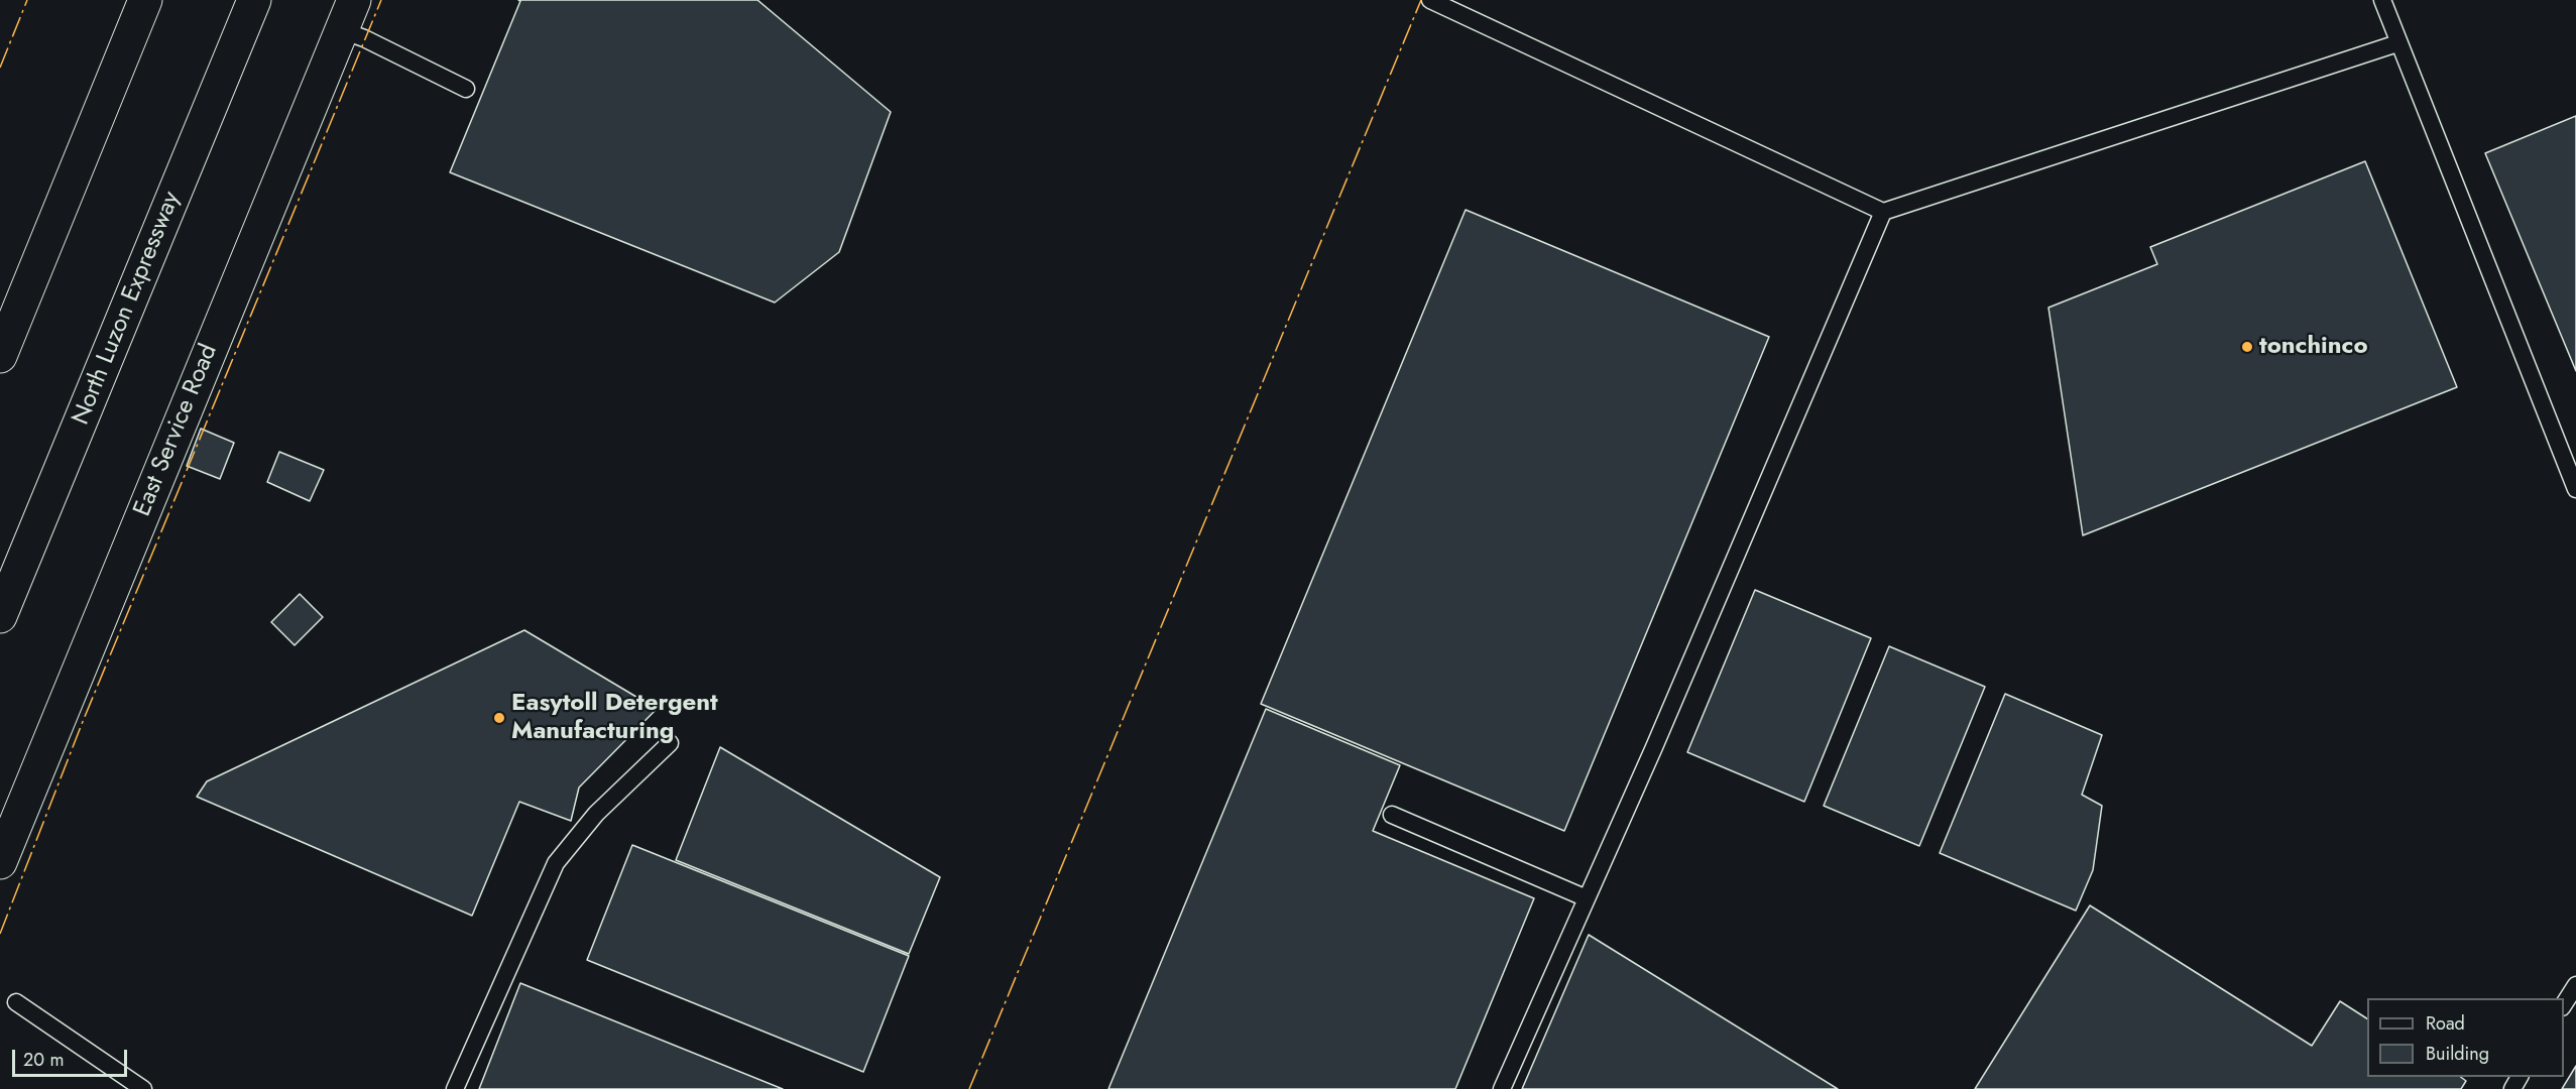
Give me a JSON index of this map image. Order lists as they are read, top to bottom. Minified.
{"streets":{"main road":["North Luzon Expressway","East Service Road"]},"places":["tonchinco","Easytoll Detergent Manufacturing"],"legend":["Road","Building"],"scale_bar":"20 m"}
